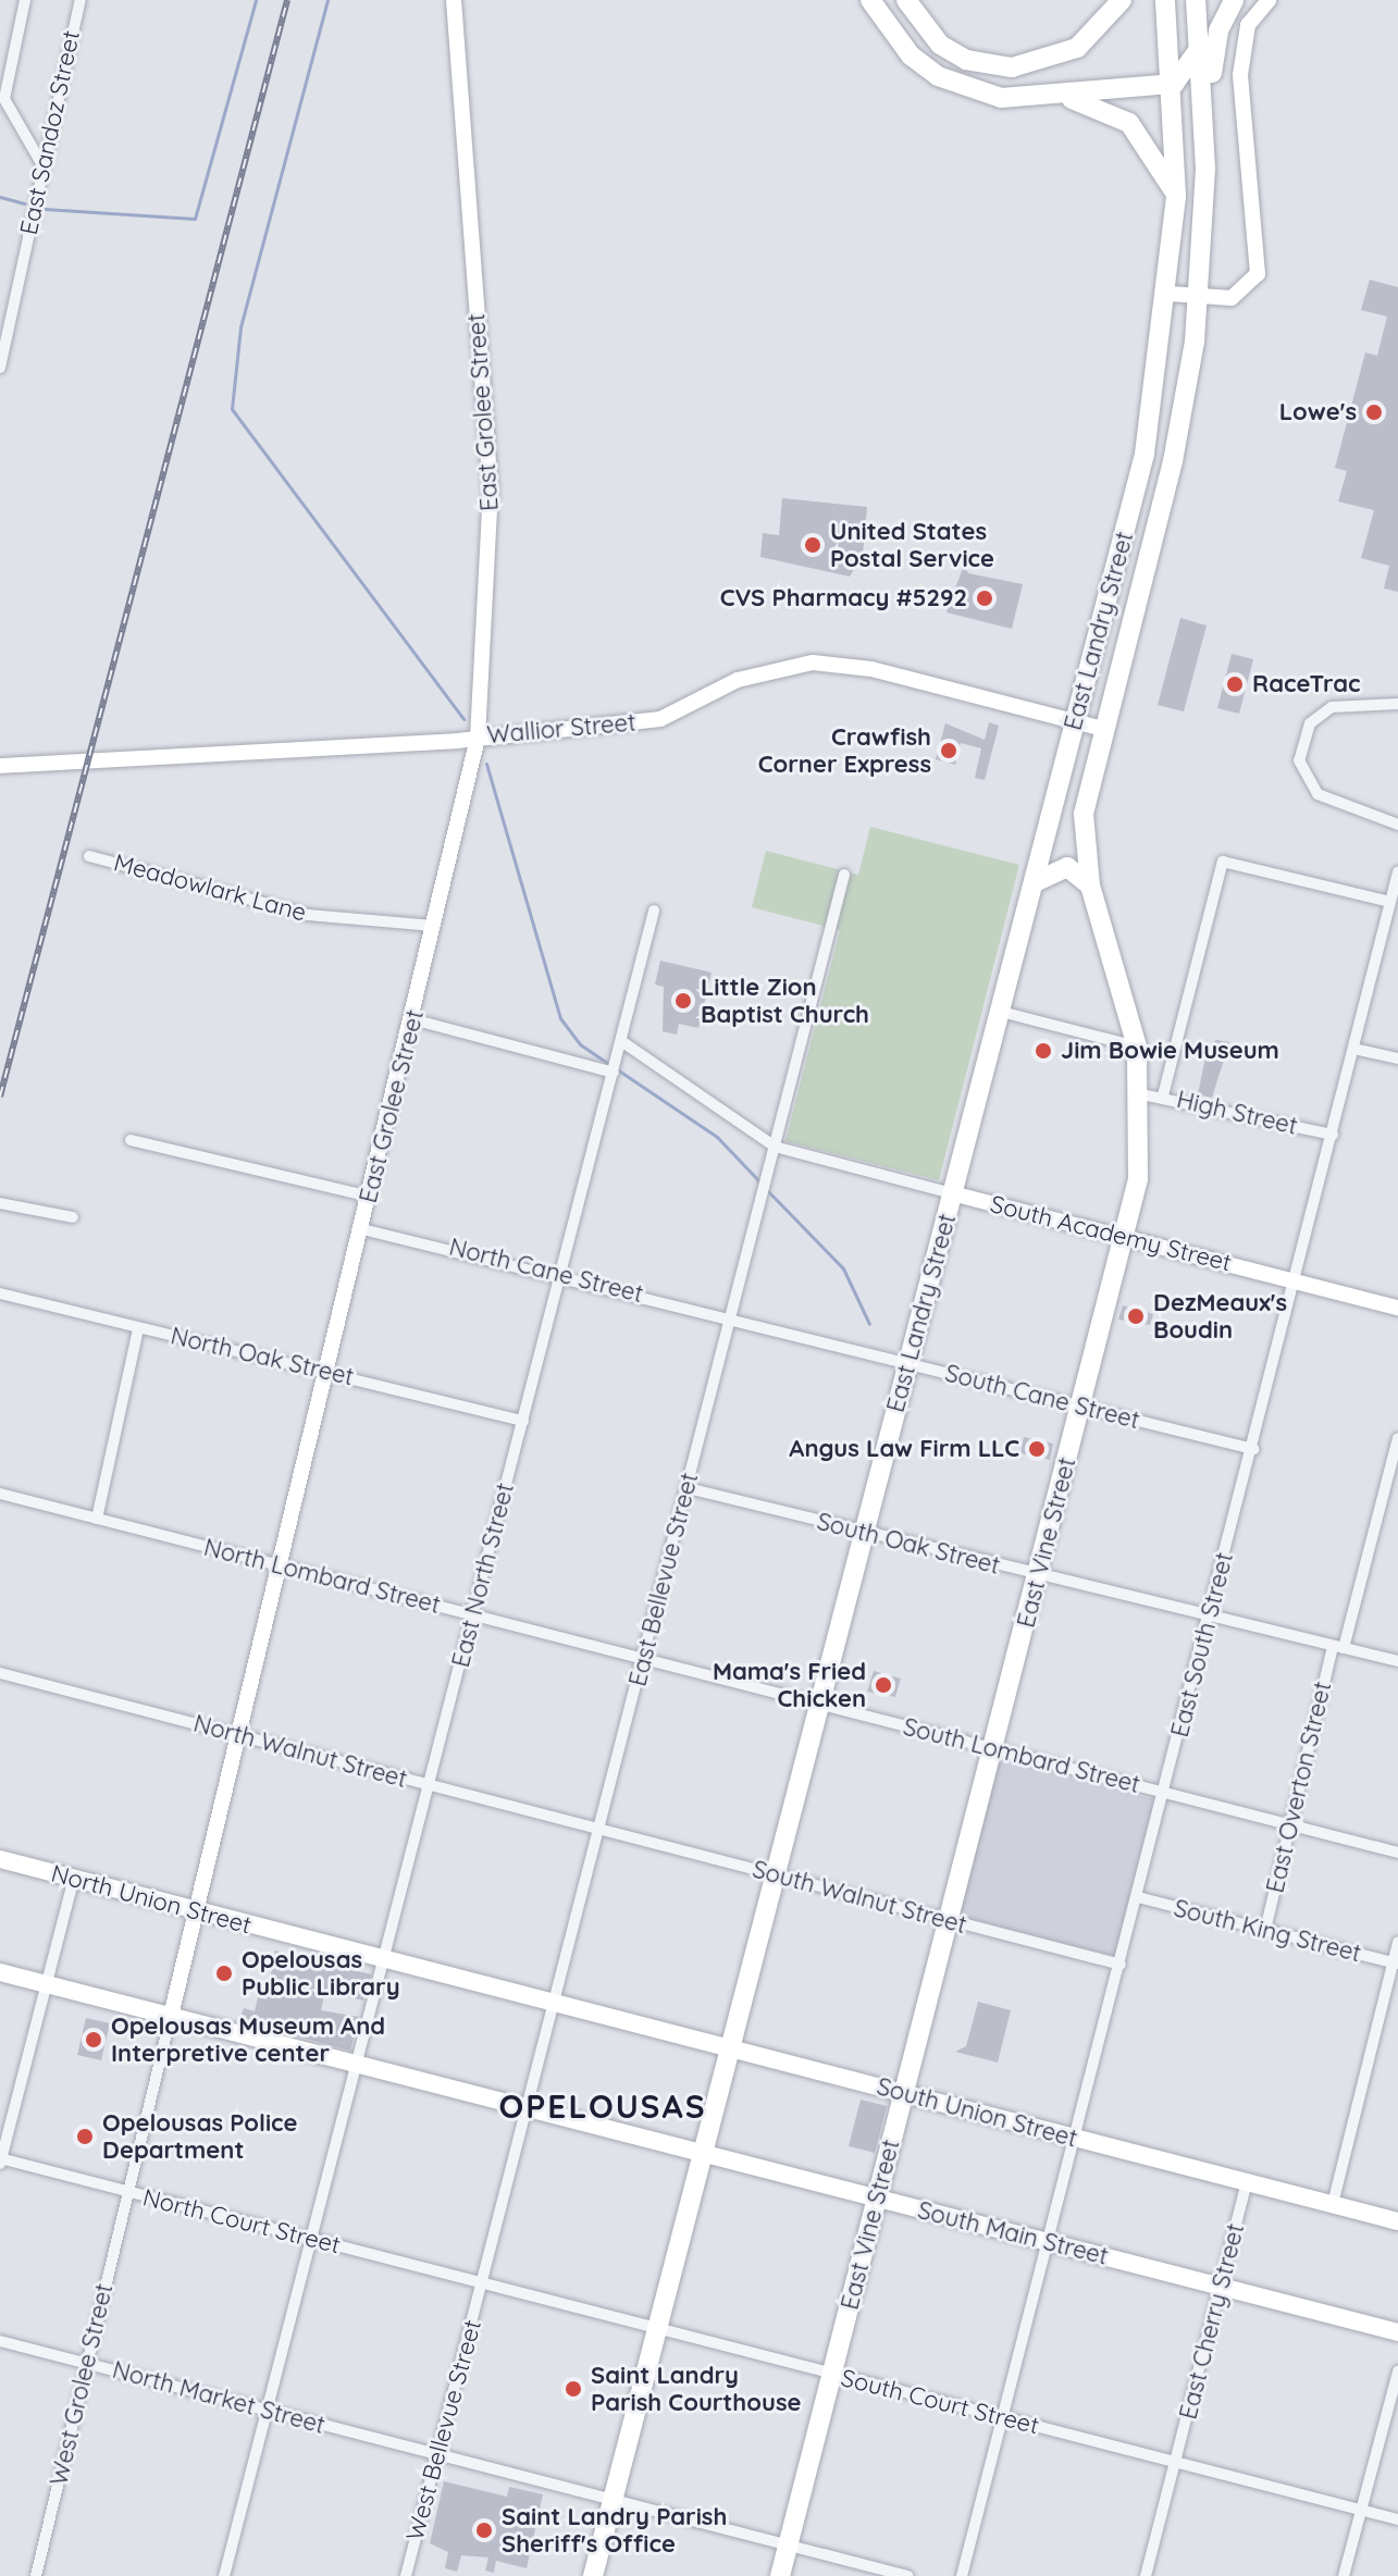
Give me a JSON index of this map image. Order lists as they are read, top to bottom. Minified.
{"streets":{"highway":["East Landry Street","East Vine Street"],"main road":["North Union Street","South Union Street","South Main Street"],"street":["East Sandoz Street","East Grolee Street","Wallior Street","Meadowlark Lane","High Street","South Academy Street","North Cane Street","North Oak Street","South Cane Street","South Oak Street","East North Street","North Lombard Street","East Bellevue Street","East South Street","North Walnut Street","South Lombard Street","East Overton Street","South Walnut Street","South King Street","North Court Street","East Cherry Street","West Grolee Street","North Market Street","South Court Street","West Bellevue Street"]},"crossings":[["East Grolee Street","Wallior Street"],["East Grolee Street","Meadowlark Lane"],["East Grolee Street","North Cane Street"],["East Grolee Street","North Oak Street"],["East Grolee Street","North Lombard Street"],["East Grolee Street","North Walnut Street"],["East Grolee Street","North Union Street"],["East Grolee Street","North Court Street"],["East Grolee Street","South Main Street"],["East Grolee Street","West Grolee Street"],["East Landry Street","Wallior Street"],["East Landry Street","South Academy Street"],["East Landry Street","South Cane Street"],["East Landry Street","South Oak Street"],["East Landry Street","South Lombard Street"],["East Landry Street","South Walnut Street"],["East Landry Street","South Union Street"],["East Landry Street","South Main Street"],["East Landry Street","North Market Street"],["East Landry Street","South Court Street"],["Wallior Street","East Vine Street"],["High Street","East Vine Street"],["High Street","East South Street"],["South Academy Street","East Vine Street"],["South Academy Street","East North Street"],["South Academy Street","East Bellevue Street"],["South Academy Street","East South Street"],["North Cane Street","South Cane Street"],["North Cane Street","East North Street"],["North Cane Street","East Bellevue Street"],["North Oak Street","East North Street"],["South Cane Street","East Vine Street"],["South Cane Street","East Bellevue Street"],["South Cane Street","East South Street"],["East Vine Street","South Oak Street"],["East Vine Street","South Lombard Street"],["East Vine Street","South Walnut Street"],["East Vine Street","South Union Street"],["East Vine Street","South Main Street"],["East Vine Street","North Market Street"],["East Vine Street","South Court Street"],["South Oak Street","East Bellevue Street"],["South Oak Street","East South Street"],["South Oak Street","East Overton Street"],["East North Street","North Lombard Street"],["East North Street","North Walnut Street"],["East North Street","North Union Street"],["East North Street","North Court Street"],["East North Street","South Main Street"],["East North Street","North Market Street"],["North Lombard Street","East Bellevue Street"],["North Lombard Street","South Lombard Street"],["East Bellevue Street","North Walnut Street"],["East Bellevue Street","South Lombard Street"],["East Bellevue Street","South Walnut Street"],["East Bellevue Street","North Union Street"],["East Bellevue Street","South Union Street"],["East Bellevue Street","North Court Street"],["East Bellevue Street","South Main Street"],["East Bellevue Street","South Court Street"],["East Bellevue Street","West Bellevue Street"],["East South Street","South Lombard Street"],["East South Street","South Walnut Street"],["East South Street","South King Street"],["East South Street","South Union Street"],["East South Street","South Main Street"],["East South Street","South Court Street"],["North Walnut Street","South Walnut Street"],["South Lombard Street","East Overton Street"],["East Overton Street","South King Street"],["North Union Street","South Union Street"],["South Union Street","East Cherry Street"],["North Court Street","West Grolee Street"],["North Court Street","South Court Street"],["North Court Street","West Bellevue Street"],["South Main Street","East Cherry Street"],["East Cherry Street","South Court Street"],["West Grolee Street","North Market Street"],["North Market Street","West Bellevue Street"],["South Court Street","West Bellevue Street"]],"districts":["OPELOUSAS"],"places":["Lowe's","United States Postal Service","CVS Pharmacy #5292","RaceTrac","Crawfish Corner Express","Little Zion Baptist Church","Jim Bowie Museum","DezMeaux's Boudin","Angus Law Firm LLC","Mama's Fried Chicken","Opelousas Public Library","Opelousas Museum And Interpretive center","Opelousas Police Department","Saint Landry Parish Courthouse","Saint Landry Parish Sheriff's Office"]}
